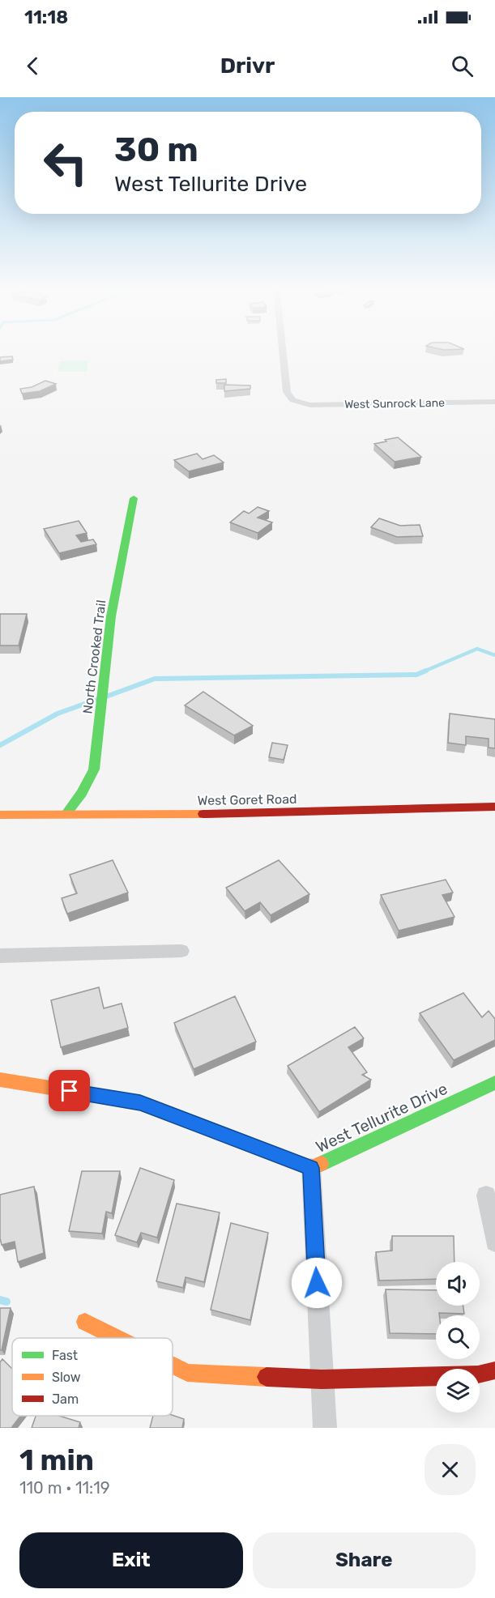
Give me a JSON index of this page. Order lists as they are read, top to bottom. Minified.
{"streets":{"street":["West Sunrock Lane","North Crooked Trail","West Goret Road","West Tellurite Drive"]},"crossings":[["North Crooked Trail","West Goret Road"]],"legend":["Fast","Slow","Jam"],"page":{"status":"11:18","header":"Drivr","turn":["30 m","West Tellurite Drive"],"heading":["1 min","110 m · 11:19"],"buttons":["Exit","Share"]}}
